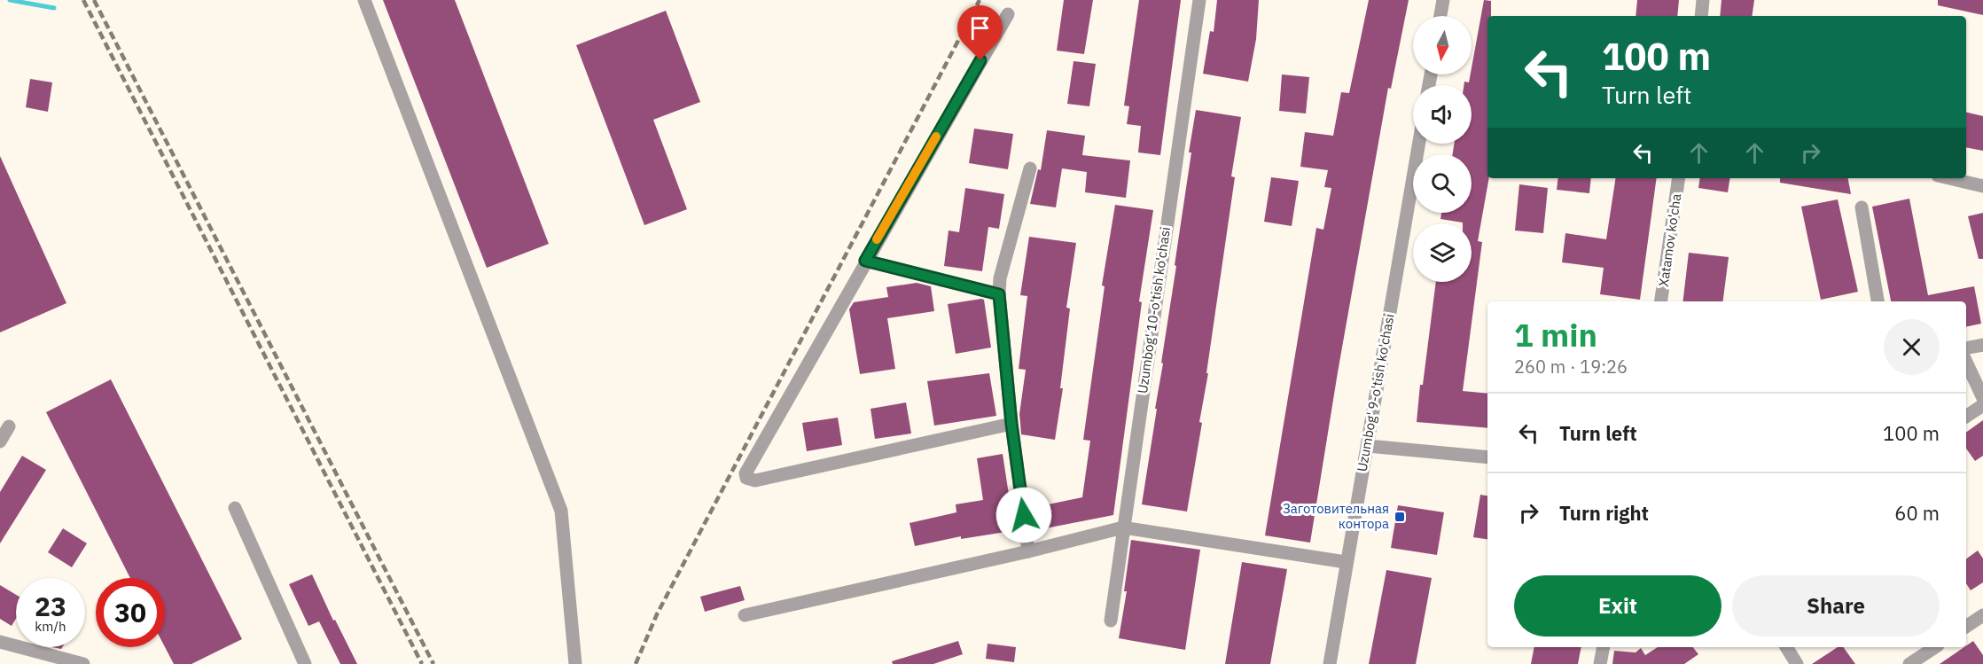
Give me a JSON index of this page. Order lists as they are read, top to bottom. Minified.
{"streets":{"street":["Xatamov ko'cha","Uzumbog' 10-o'tish ko'chasi","Uzumbog' 9-o'tish ko'chasi"]},"places":{"transit":["Заготовительная контора"]},"north":"bottom","page":{"turn":["100 m","Turn left"],"heading":["1 min","260 m · 19:26"],"list":[{"name":"Turn left","value":"100 m"},{"name":"Turn right","value":"60 m"}],"buttons":["Exit","Share"],"speed":"23 km/h","limit":"30"}}
